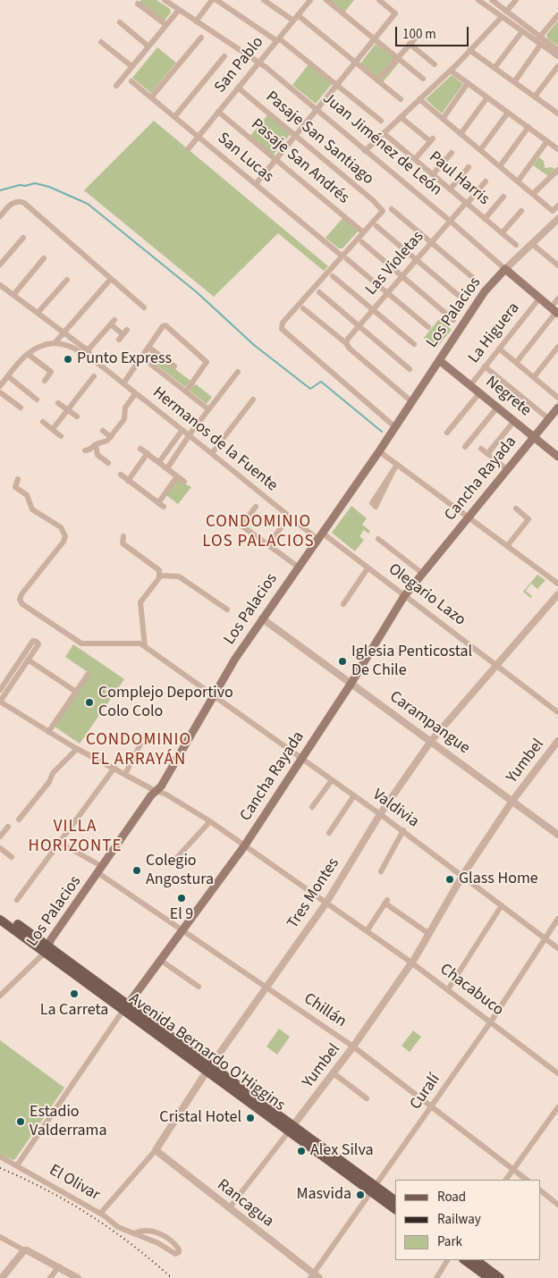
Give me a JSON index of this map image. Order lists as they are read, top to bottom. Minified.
{"streets":{"main road":["Juan Jiménez de León","Los Palacios","Negrete","Cancha Rayada","Avenida Bernardo O'Higgins"],"street":["San Pablo","Pasaje San Santiago","San Lucas","Pasaje San Andrés","Paul Harris","Las Violetas","La Higuera","Hermanos de la Fuente","Olegario Lazo","Carampangue","Yumbel","Valdivia","Tres Montes","Chacabuco","Chillán","Curalí","El Olivar","Rancagua"]},"crossings":[["San Pablo","Pasaje San Santiago"],["San Pablo","Juan Jiménez de León"],["San Pablo","San Lucas"],["San Pablo","Pasaje San Andrés"],["Pasaje San Santiago","Pasaje San Andrés"],["Juan Jiménez de León","Las Violetas"],["Juan Jiménez de León","Los Palacios"],["Juan Jiménez de León","La Higuera"],["San Lucas","Las Violetas"],["Paul Harris","Las Violetas"],["Los Palacios","Negrete"],["Los Palacios","Hermanos de la Fuente"],["Los Palacios","Olegario Lazo"],["Los Palacios","Carampangue"],["Los Palacios","Valdivia"],["Los Palacios","Chacabuco"],["Los Palacios","Chillán"],["Los Palacios","Avenida Bernardo O'Higgins"],["La Higuera","Negrete"],["Negrete","Cancha Rayada"],["Hermanos de la Fuente","Olegario Lazo"],["Cancha Rayada","Olegario Lazo"],["Cancha Rayada","Carampangue"],["Cancha Rayada","Valdivia"],["Cancha Rayada","Chacabuco"],["Cancha Rayada","Chillán"],["Cancha Rayada","Avenida Bernardo O'Higgins"],["Cancha Rayada","El Olivar"],["Olegario Lazo","Tres Montes"],["Carampangue","Yumbel"],["Carampangue","Tres Montes"],["Yumbel","Valdivia"],["Yumbel","Chacabuco"],["Yumbel","Chillán"],["Yumbel","Avenida Bernardo O'Higgins"],["Yumbel","Rancagua"],["Valdivia","Tres Montes"],["Valdivia","Curalí"],["Tres Montes","Chacabuco"],["Tres Montes","Chillán"],["Tres Montes","Avenida Bernardo O'Higgins"],["Tres Montes","El Olivar"],["Tres Montes","Rancagua"],["Chacabuco","Curalí"],["Chillán","Curalí"],["Avenida Bernardo O'Higgins","Curalí"],["Curalí","Rancagua"]],"districts":["CONDOMINIO LOS PALACIOS","CONDOMINIO EL ARRAYÁN","VILLA HORIZONTE"],"places":["Punto Express","Iglesia Penticostal De Chile","Complejo Deportivo Colo Colo","Colegio Angostura","Glass Home","El 9","La Carreta","Cristal Hotel","Estadio Valderrama","Alex Silva","Masvida"],"legend":["Road","Railway","Park"],"scale_bar":"100 m"}
